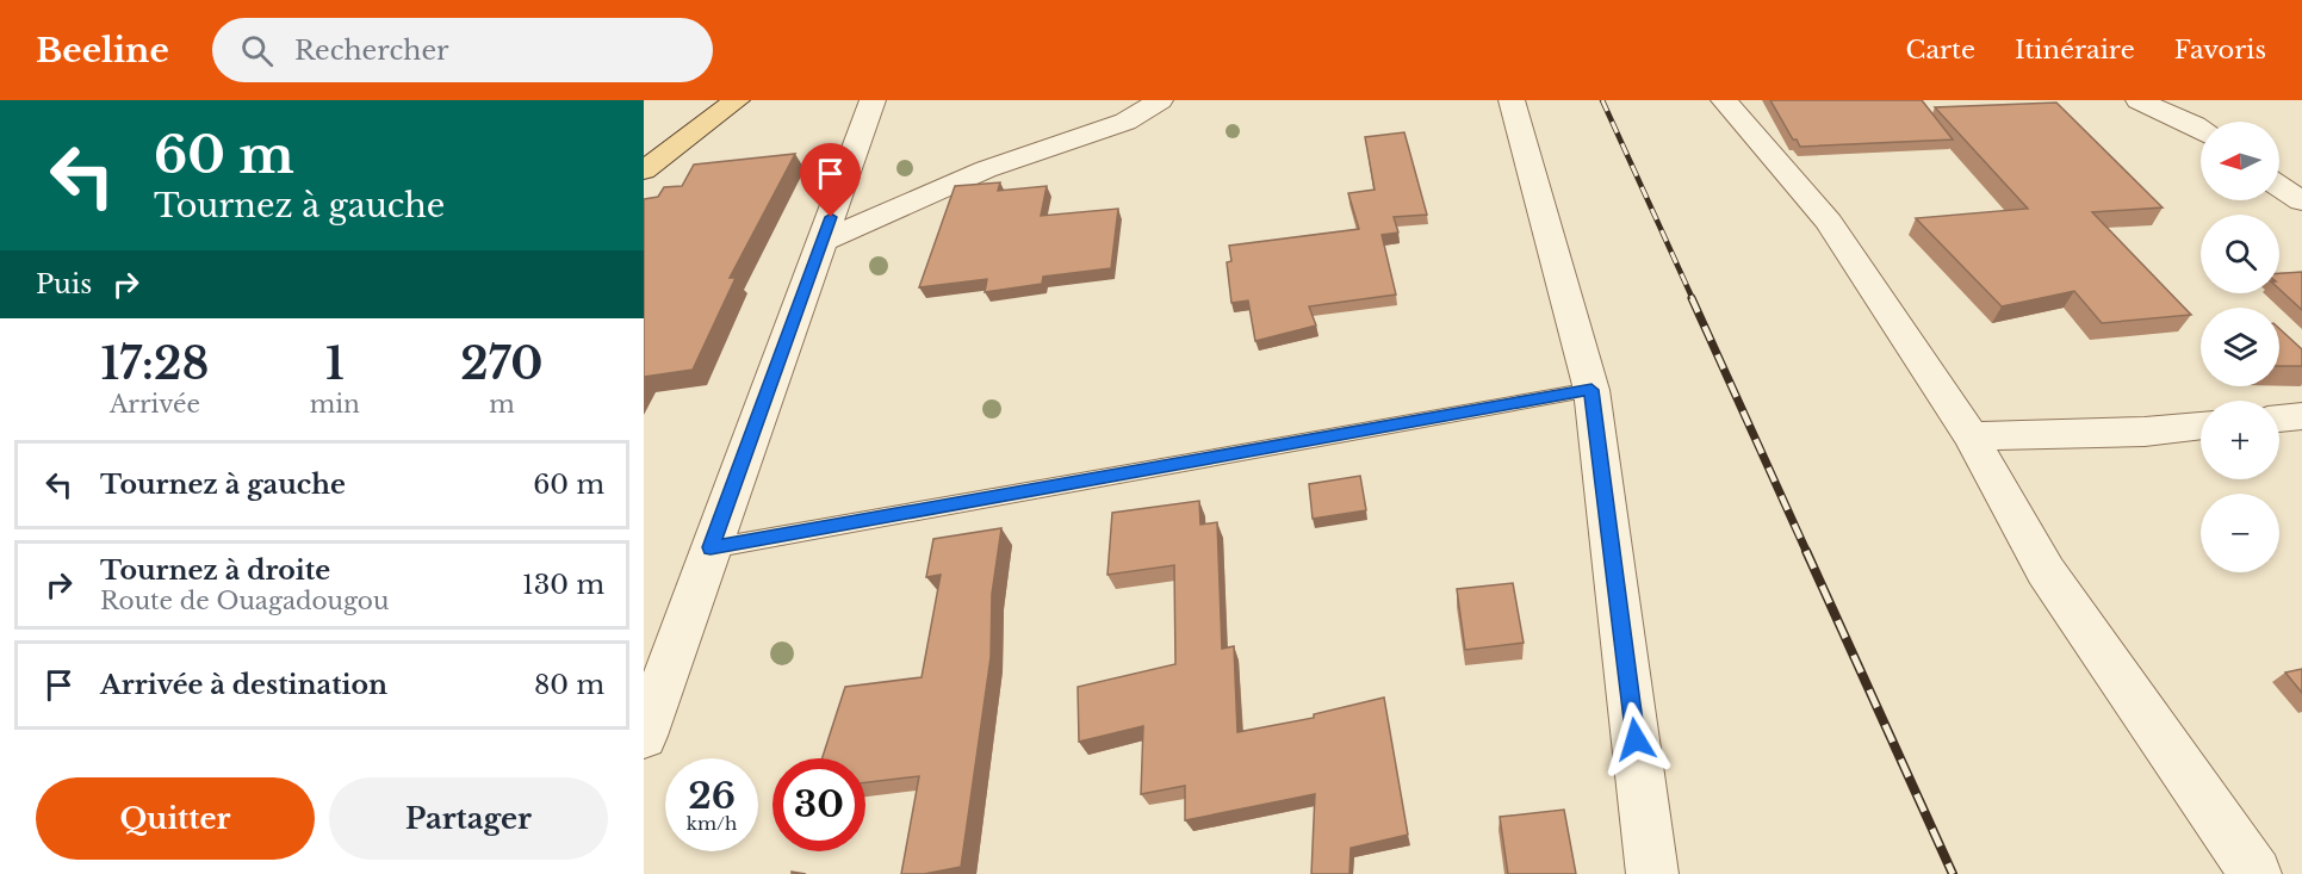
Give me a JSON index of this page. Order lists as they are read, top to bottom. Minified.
{"north":"left","page":{"header":"Beeline","search":"Rechercher","nav":["Carte","Itinéraire","Favoris"],"turn":["60 m","Tournez à gauche"],"map_buttons":["+","−"],"then":"Puis","eta":["17:28","Arrivée","1","min","270","m"],"list":[{"name":"Tournez à gauche","value":"60 m"},{"name":"Tournez à droite","note":"Route de Ouagadougou","value":"130 m"},{"name":"Arrivée à destination","value":"80 m"}],"speed":"26 km/h","limit":"30","buttons":["Quitter","Partager"]}}
